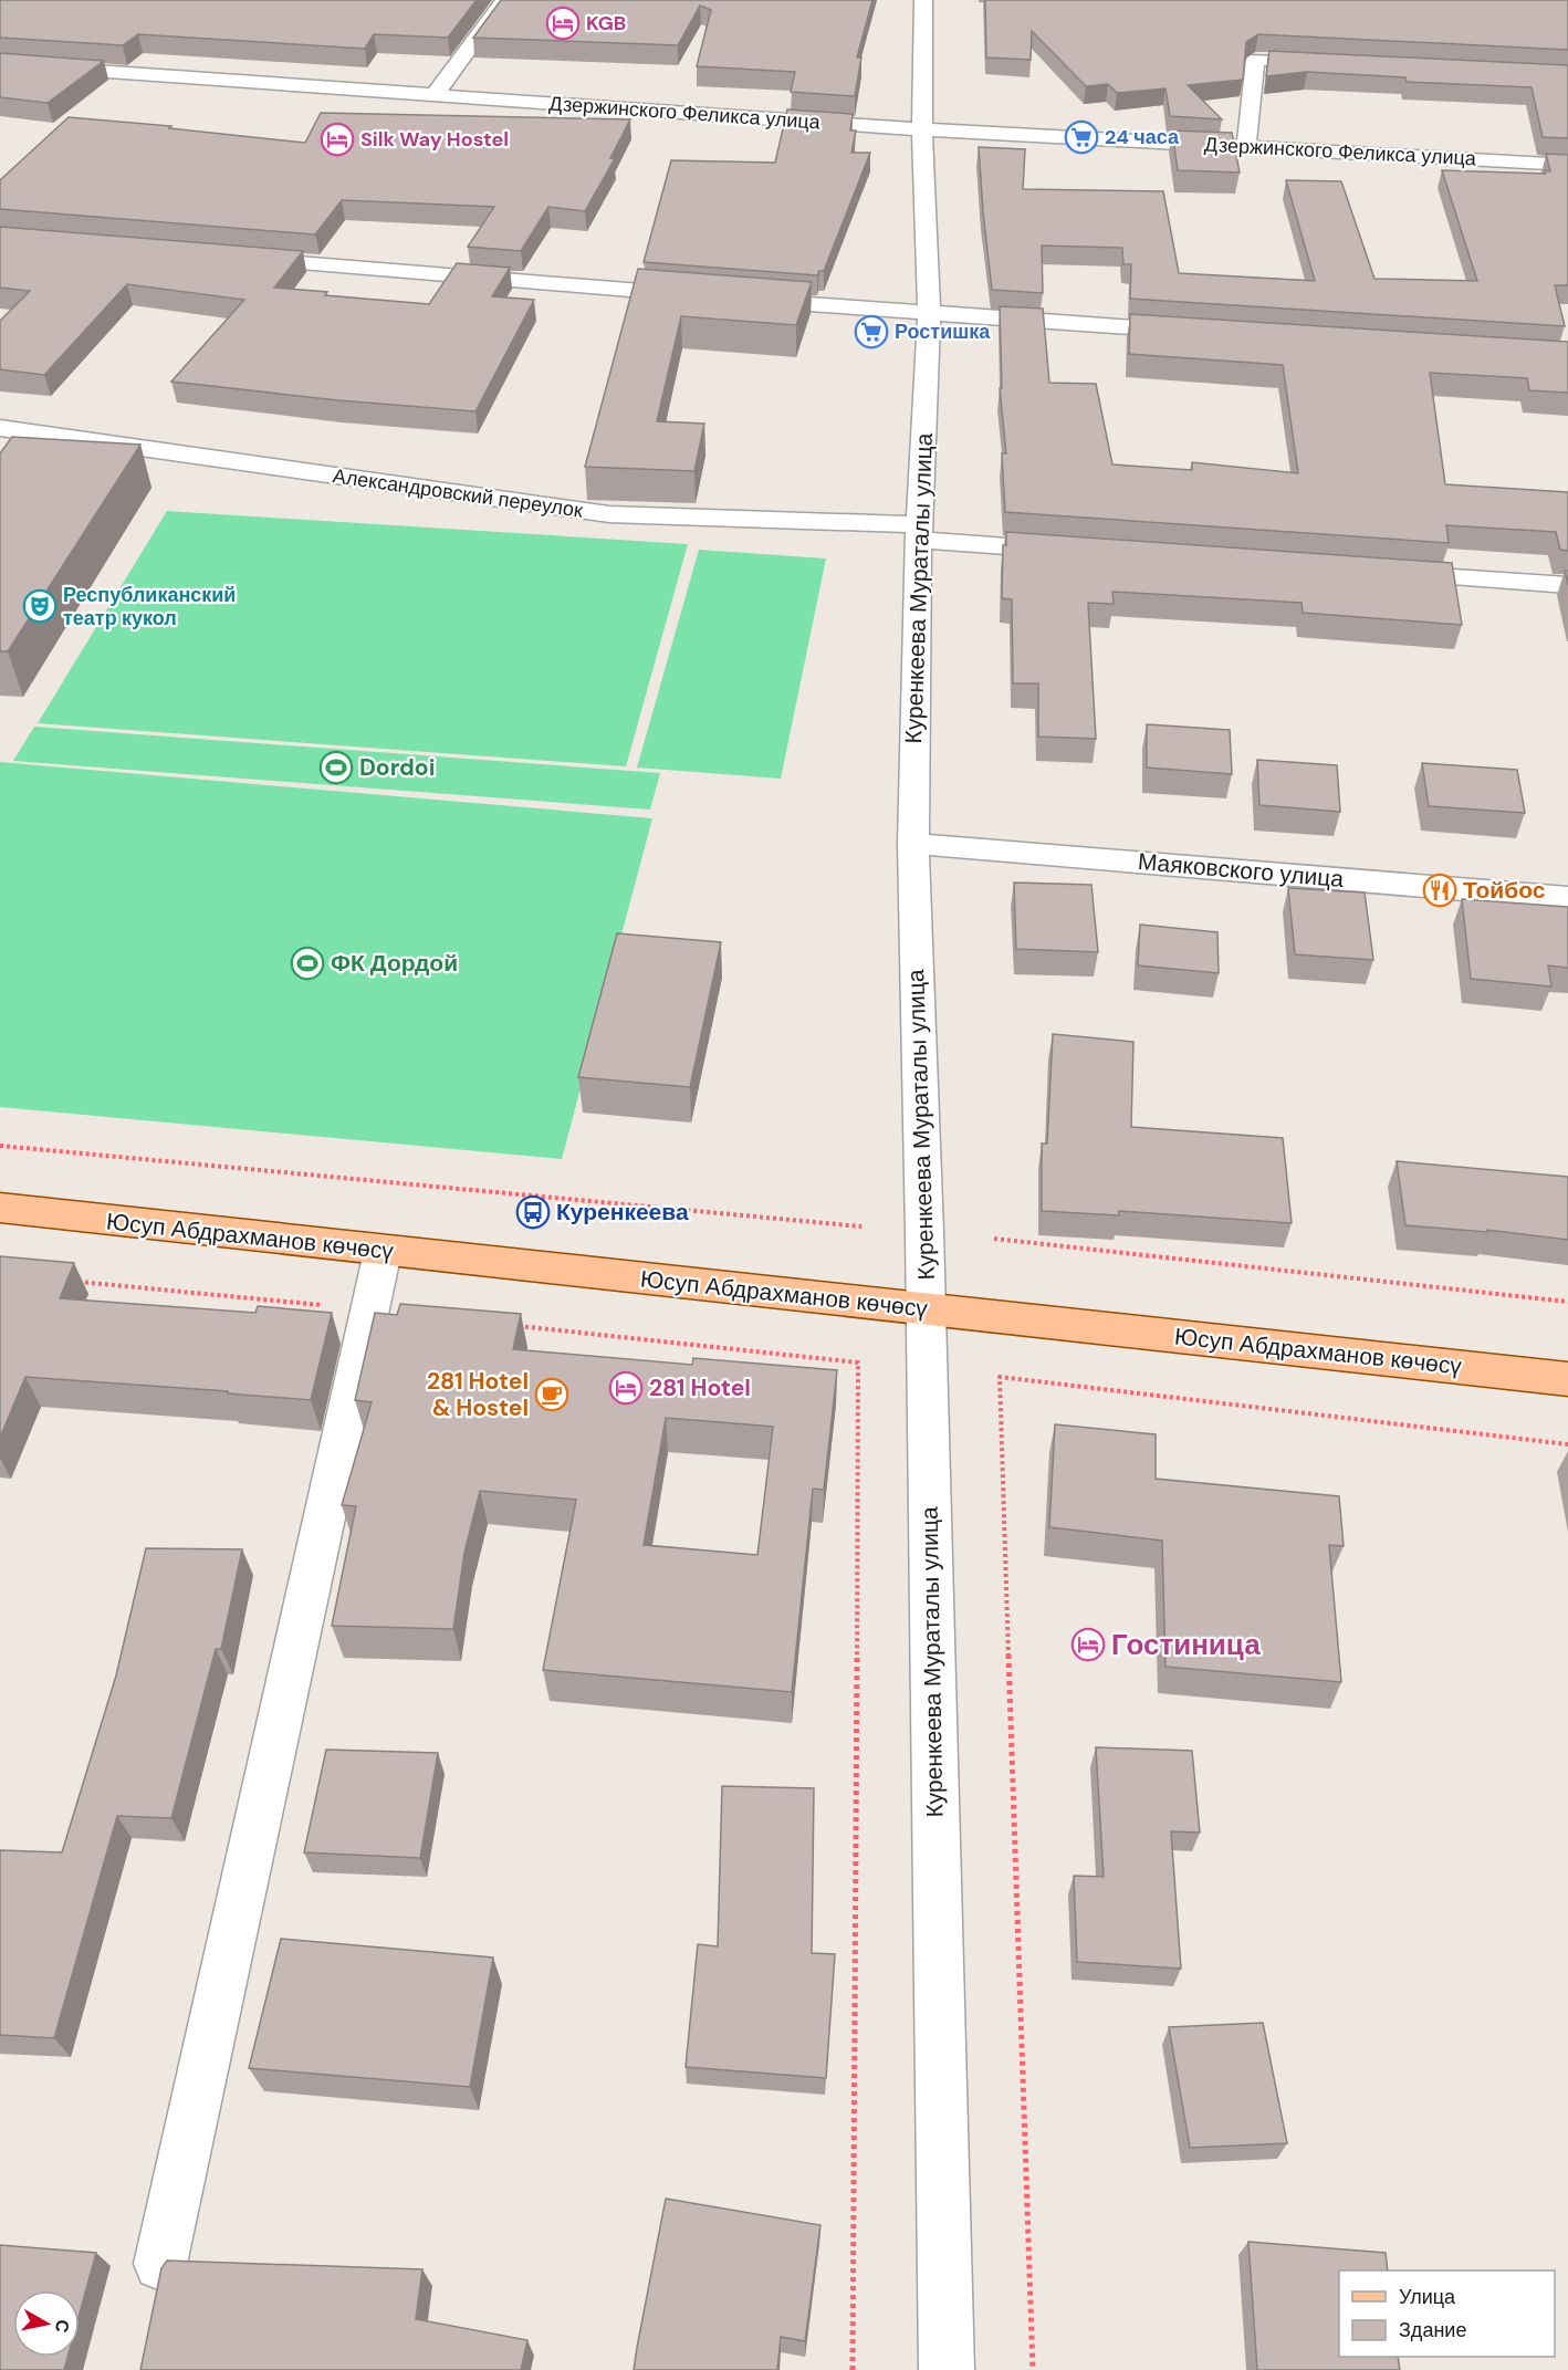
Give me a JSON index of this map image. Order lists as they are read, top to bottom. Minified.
{"streets":{"main road":["Юсуп Абдрахманов көчөсү"],"street":["Дзержинского Феликса улица","Александровский переулок","Куренкеева Мураталы улица","Маяковского улица"]},"crossings":[["Дзержинского Феликса улица","Куренкеева Мураталы улица"],["Александровский переулок","Куренкеева Мураталы улица"],["Куренкеева Мураталы улица","Маяковского улица"],["Куренкеева Мураталы улица","Юсуп Абдрахманов көчөсү"]],"places":{"hotel":["KGB","Silk Way Hostel","281 Hotel","Гостиница"],"supermarket":["24 часа","Ростишка"],"theatre":["Республиканский театр кукол"],"sports":["Dordoi","ФК Дордой"],"restaurant":["Тойбос"],"bus stop":["Куренкеева"],"cafe":["281 Hotel & Hostel"]},"legend":["Улица","Здание"],"north":"right"}
